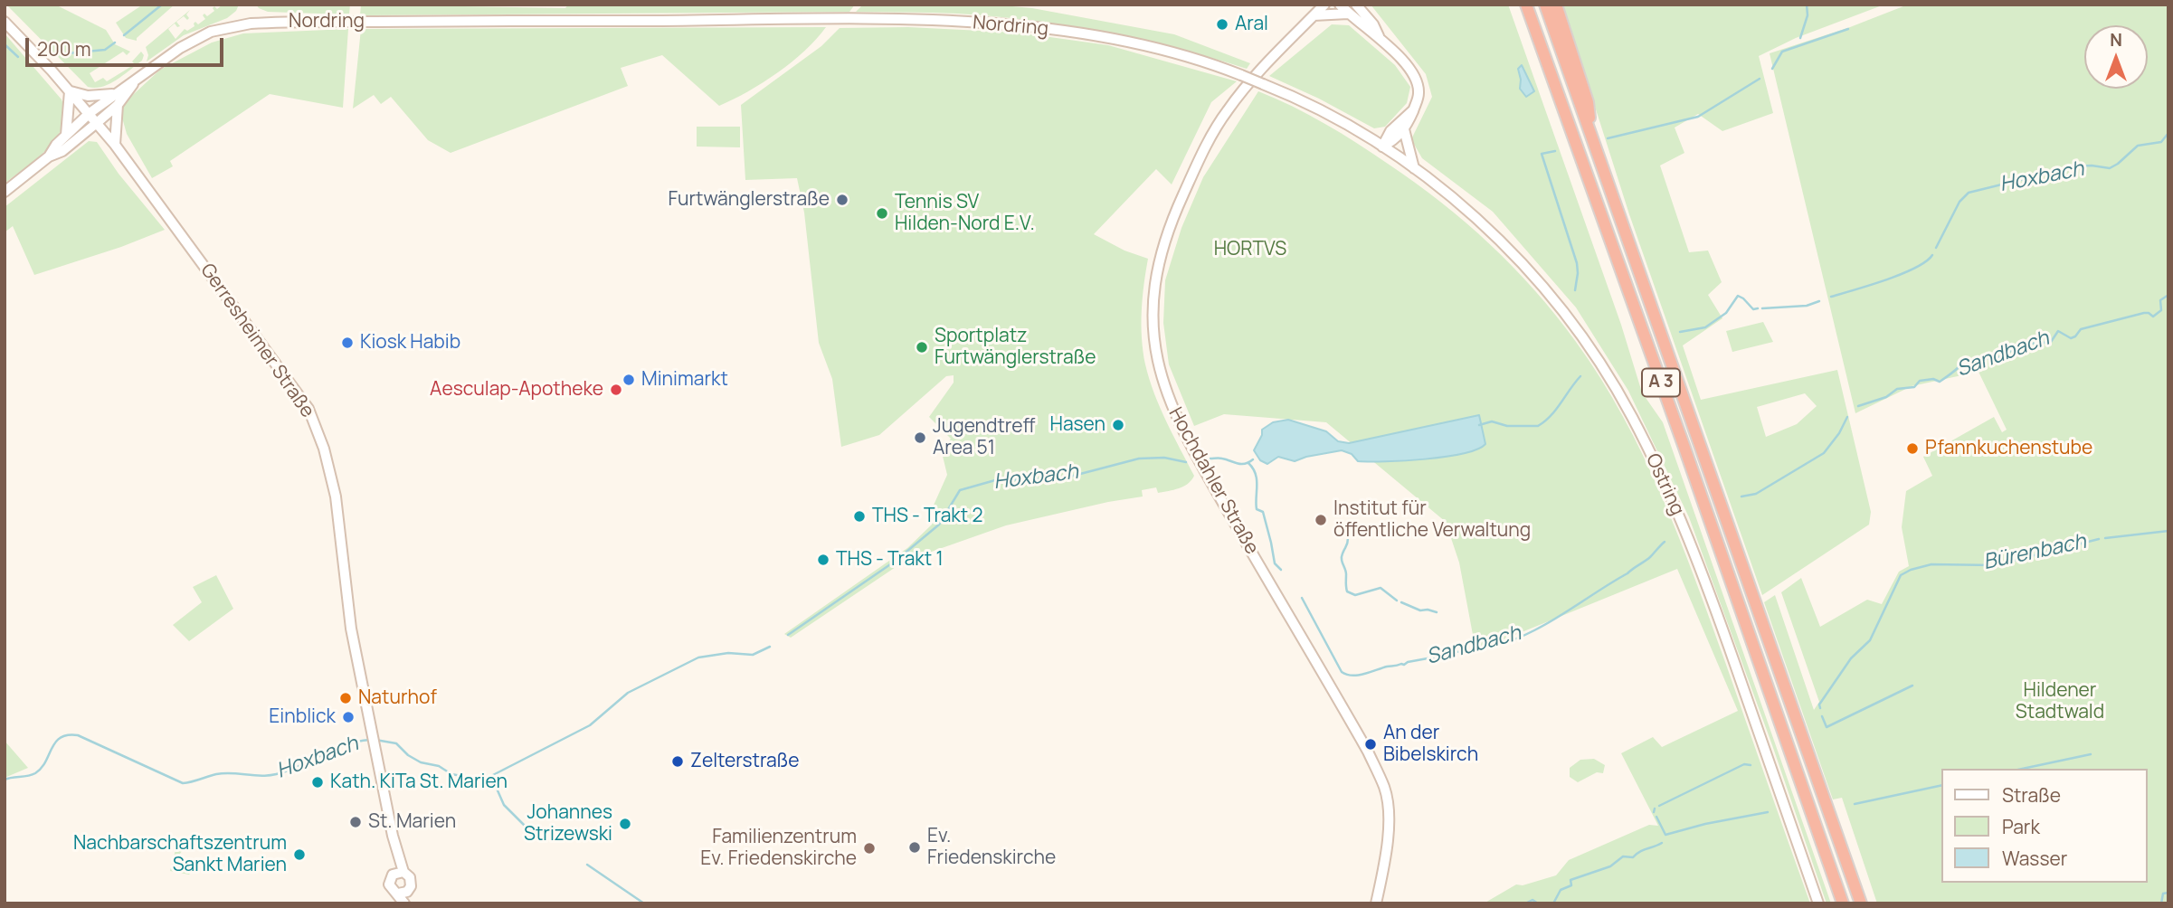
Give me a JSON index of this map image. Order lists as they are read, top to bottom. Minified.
{"streets":{"highway":["A 3"],"main road":["Nordring","Gerresheimer Straße","Hochdahler Straße","Ostring"]},"crossings":[["Nordring","Gerresheimer Straße"],["Nordring","Ostring"]],"water":["Hoxbach","Sandbach","Bürenbach"],"parks":["HORTVS","Hildener Stadtwald"],"places":["Aral","Furtwänglerstraße","Tennis SV Hilden-Nord E.V.","Kiosk Habib","Sportplatz Furtwänglerstraße","Minimarkt","Aesculap-Apotheke","Hasen","Jugendtreff Area 51","Pfannkuchenstube","THS - Trakt 2","Institut für öffentliche Verwaltung","THS - Trakt 1","Naturhof","Einblick","An der Bibelskirch","Zelterstraße","Kath. KiTa St. Marien","St. Marien","Johannes Strizewski","Ev. Friedenskirche","Familienzentrum Ev. Friedenskirche","Nachbarschaftszentrum Sankt Marien"],"legend":["Straße","Park","Wasser"],"scale_bar":"200 m","north":"top"}
